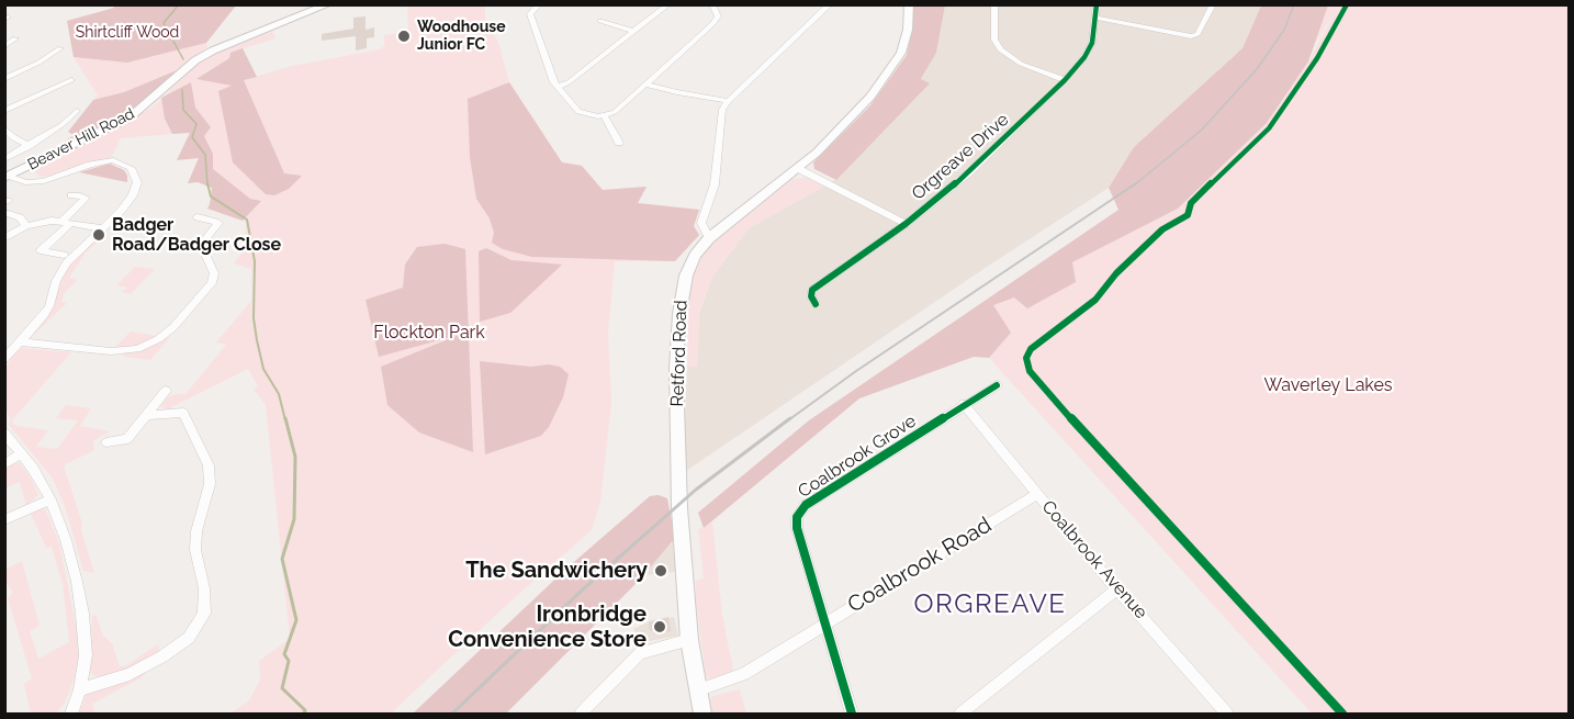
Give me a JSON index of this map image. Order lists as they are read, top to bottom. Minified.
{"streets":{"main road":["Beaver Hill Road","Retford Road"],"street":["Orgreave Drive","Coalbrook Grove","Coalbrook Avenue","Coalbrook Road"]},"crossings":[["Retford Road","Coalbrook Road"],["Coalbrook Grove","Coalbrook Avenue"],["Coalbrook Grove","Coalbrook Road"],["Coalbrook Avenue","Coalbrook Road"]],"districts":["ORGREAVE"],"parks":["Shirtcliff Wood","Flockton Park","Waverley Lakes"],"places":["Woodhouse Junior FC","Badger Road/Badger Close","The Sandwichery","Ironbridge Convenience Store"]}
